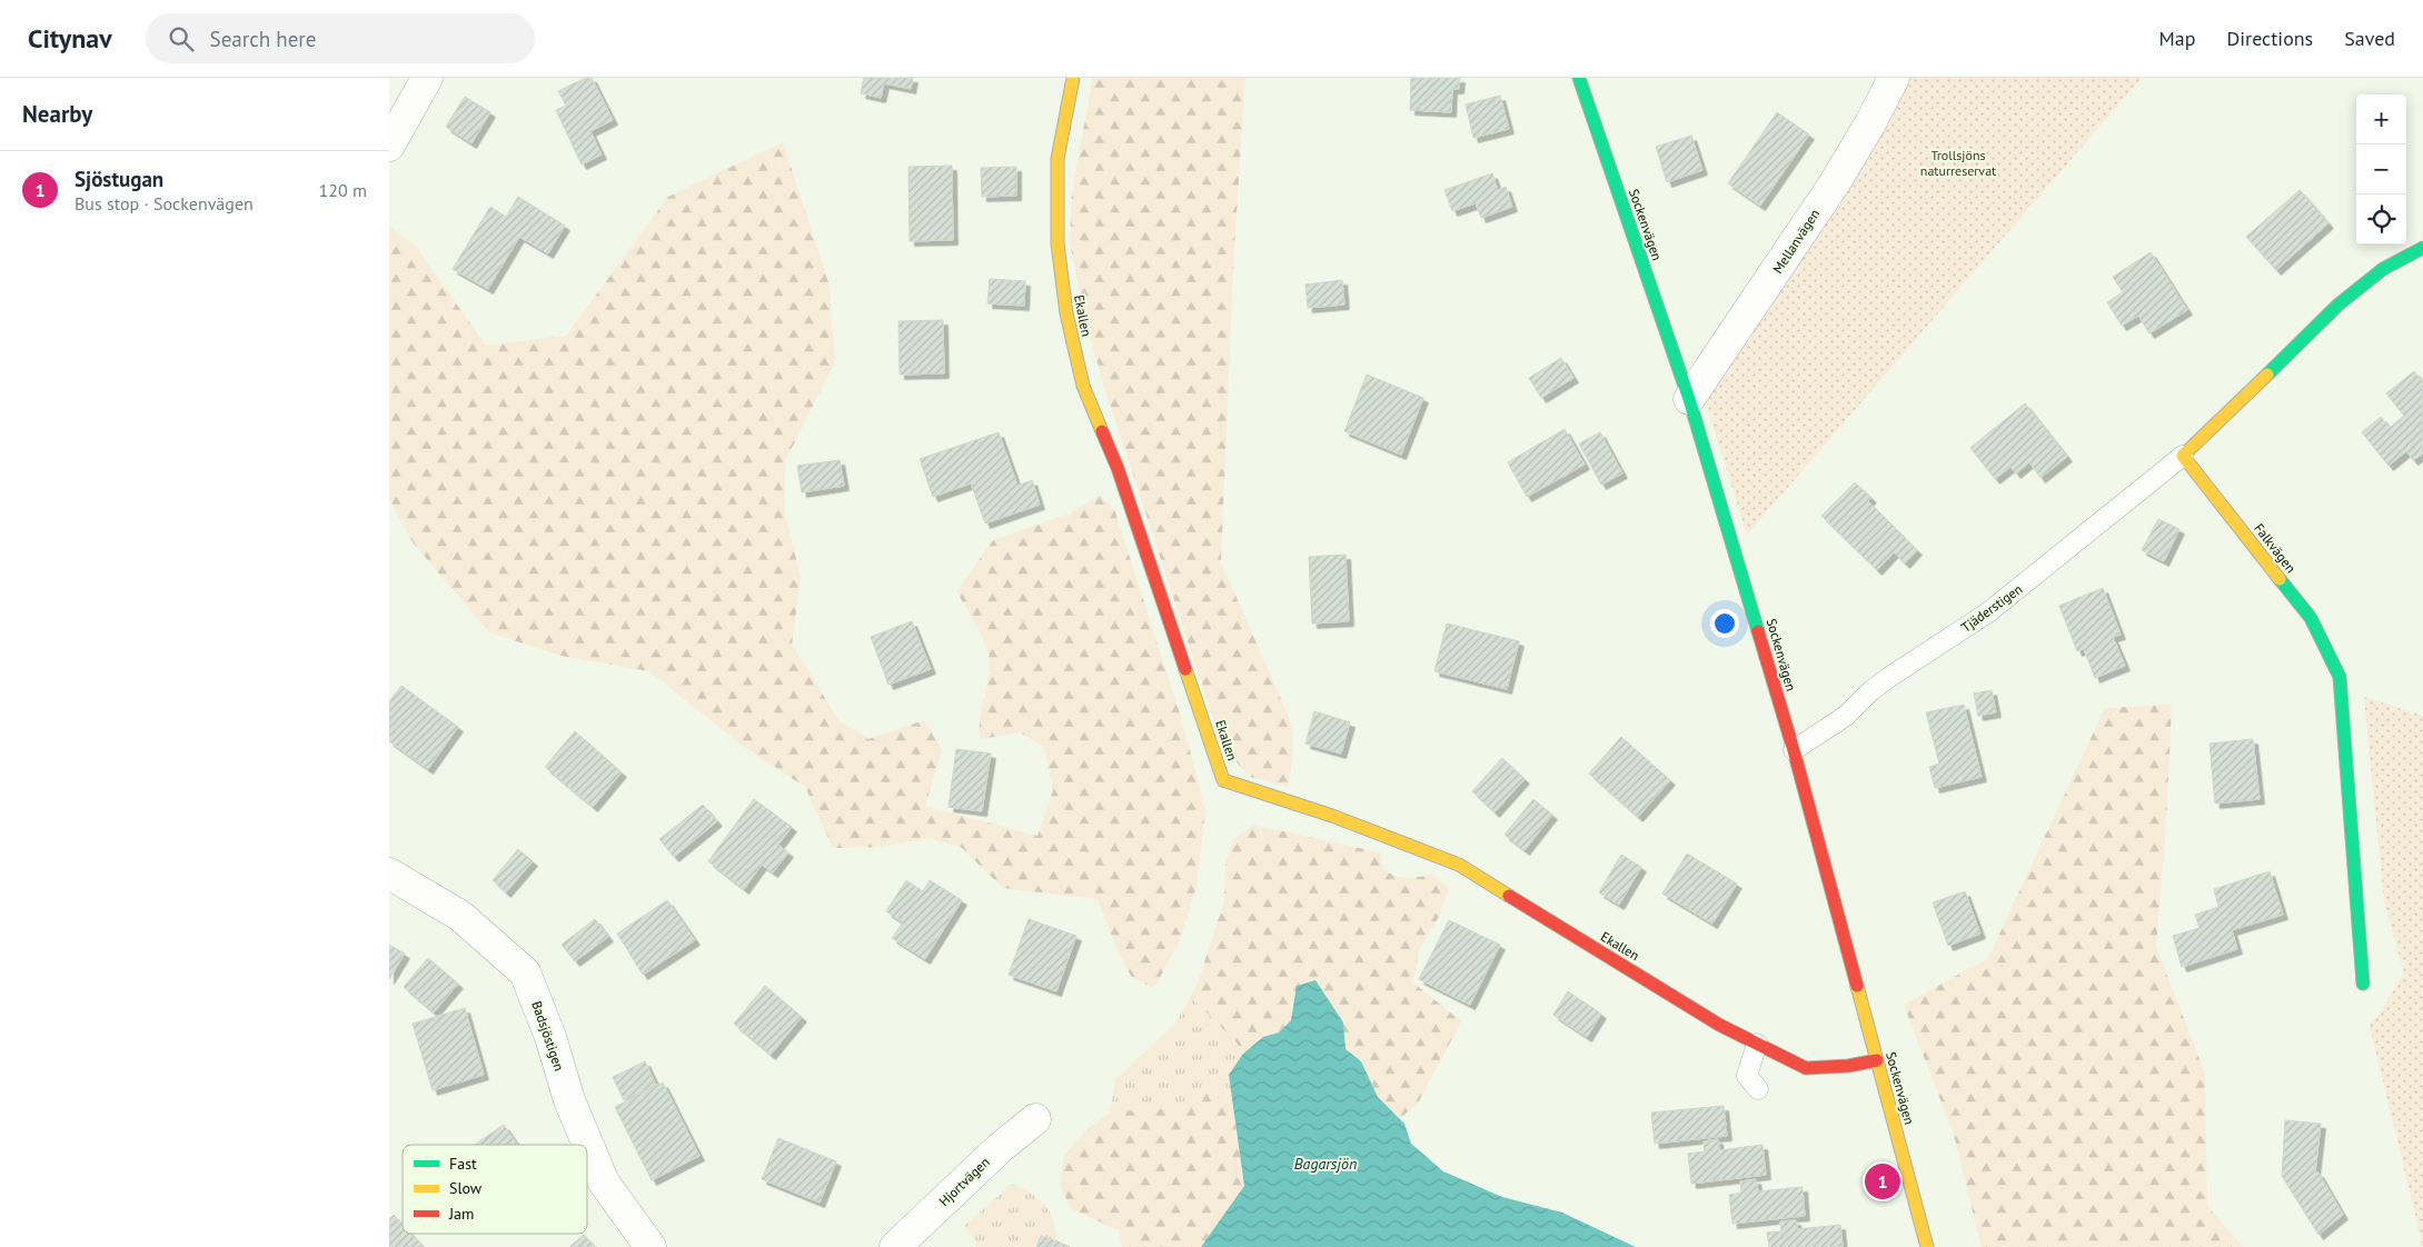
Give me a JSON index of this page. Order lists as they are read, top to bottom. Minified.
{"streets":{"street":["Sockenvägen","Mellanvägen","Ekallen","Falkvägen","Badsjöstigen","Hjortvägen"],"lane":["Tjäderstigen"]},"crossings":[["Sockenvägen","Mellanvägen"],["Sockenvägen","Ekallen"],["Sockenvägen","Tjäderstigen"],["Falkvägen","Tjäderstigen"]],"water":["Bagarsjön"],"parks":["Trollsjöns naturreservat"],"legend":["Fast","Slow","Jam"],"page":{"header":"Citynav","search":"Search here","nav":["Map","Directions","Saved"],"heading":"Nearby","map_buttons":["+","−"],"list":[{"mark":"1","name":"Sjöstugan","note":"Bus stop · Sockenvägen","value":"120 m"}],"pins":"1"}}
